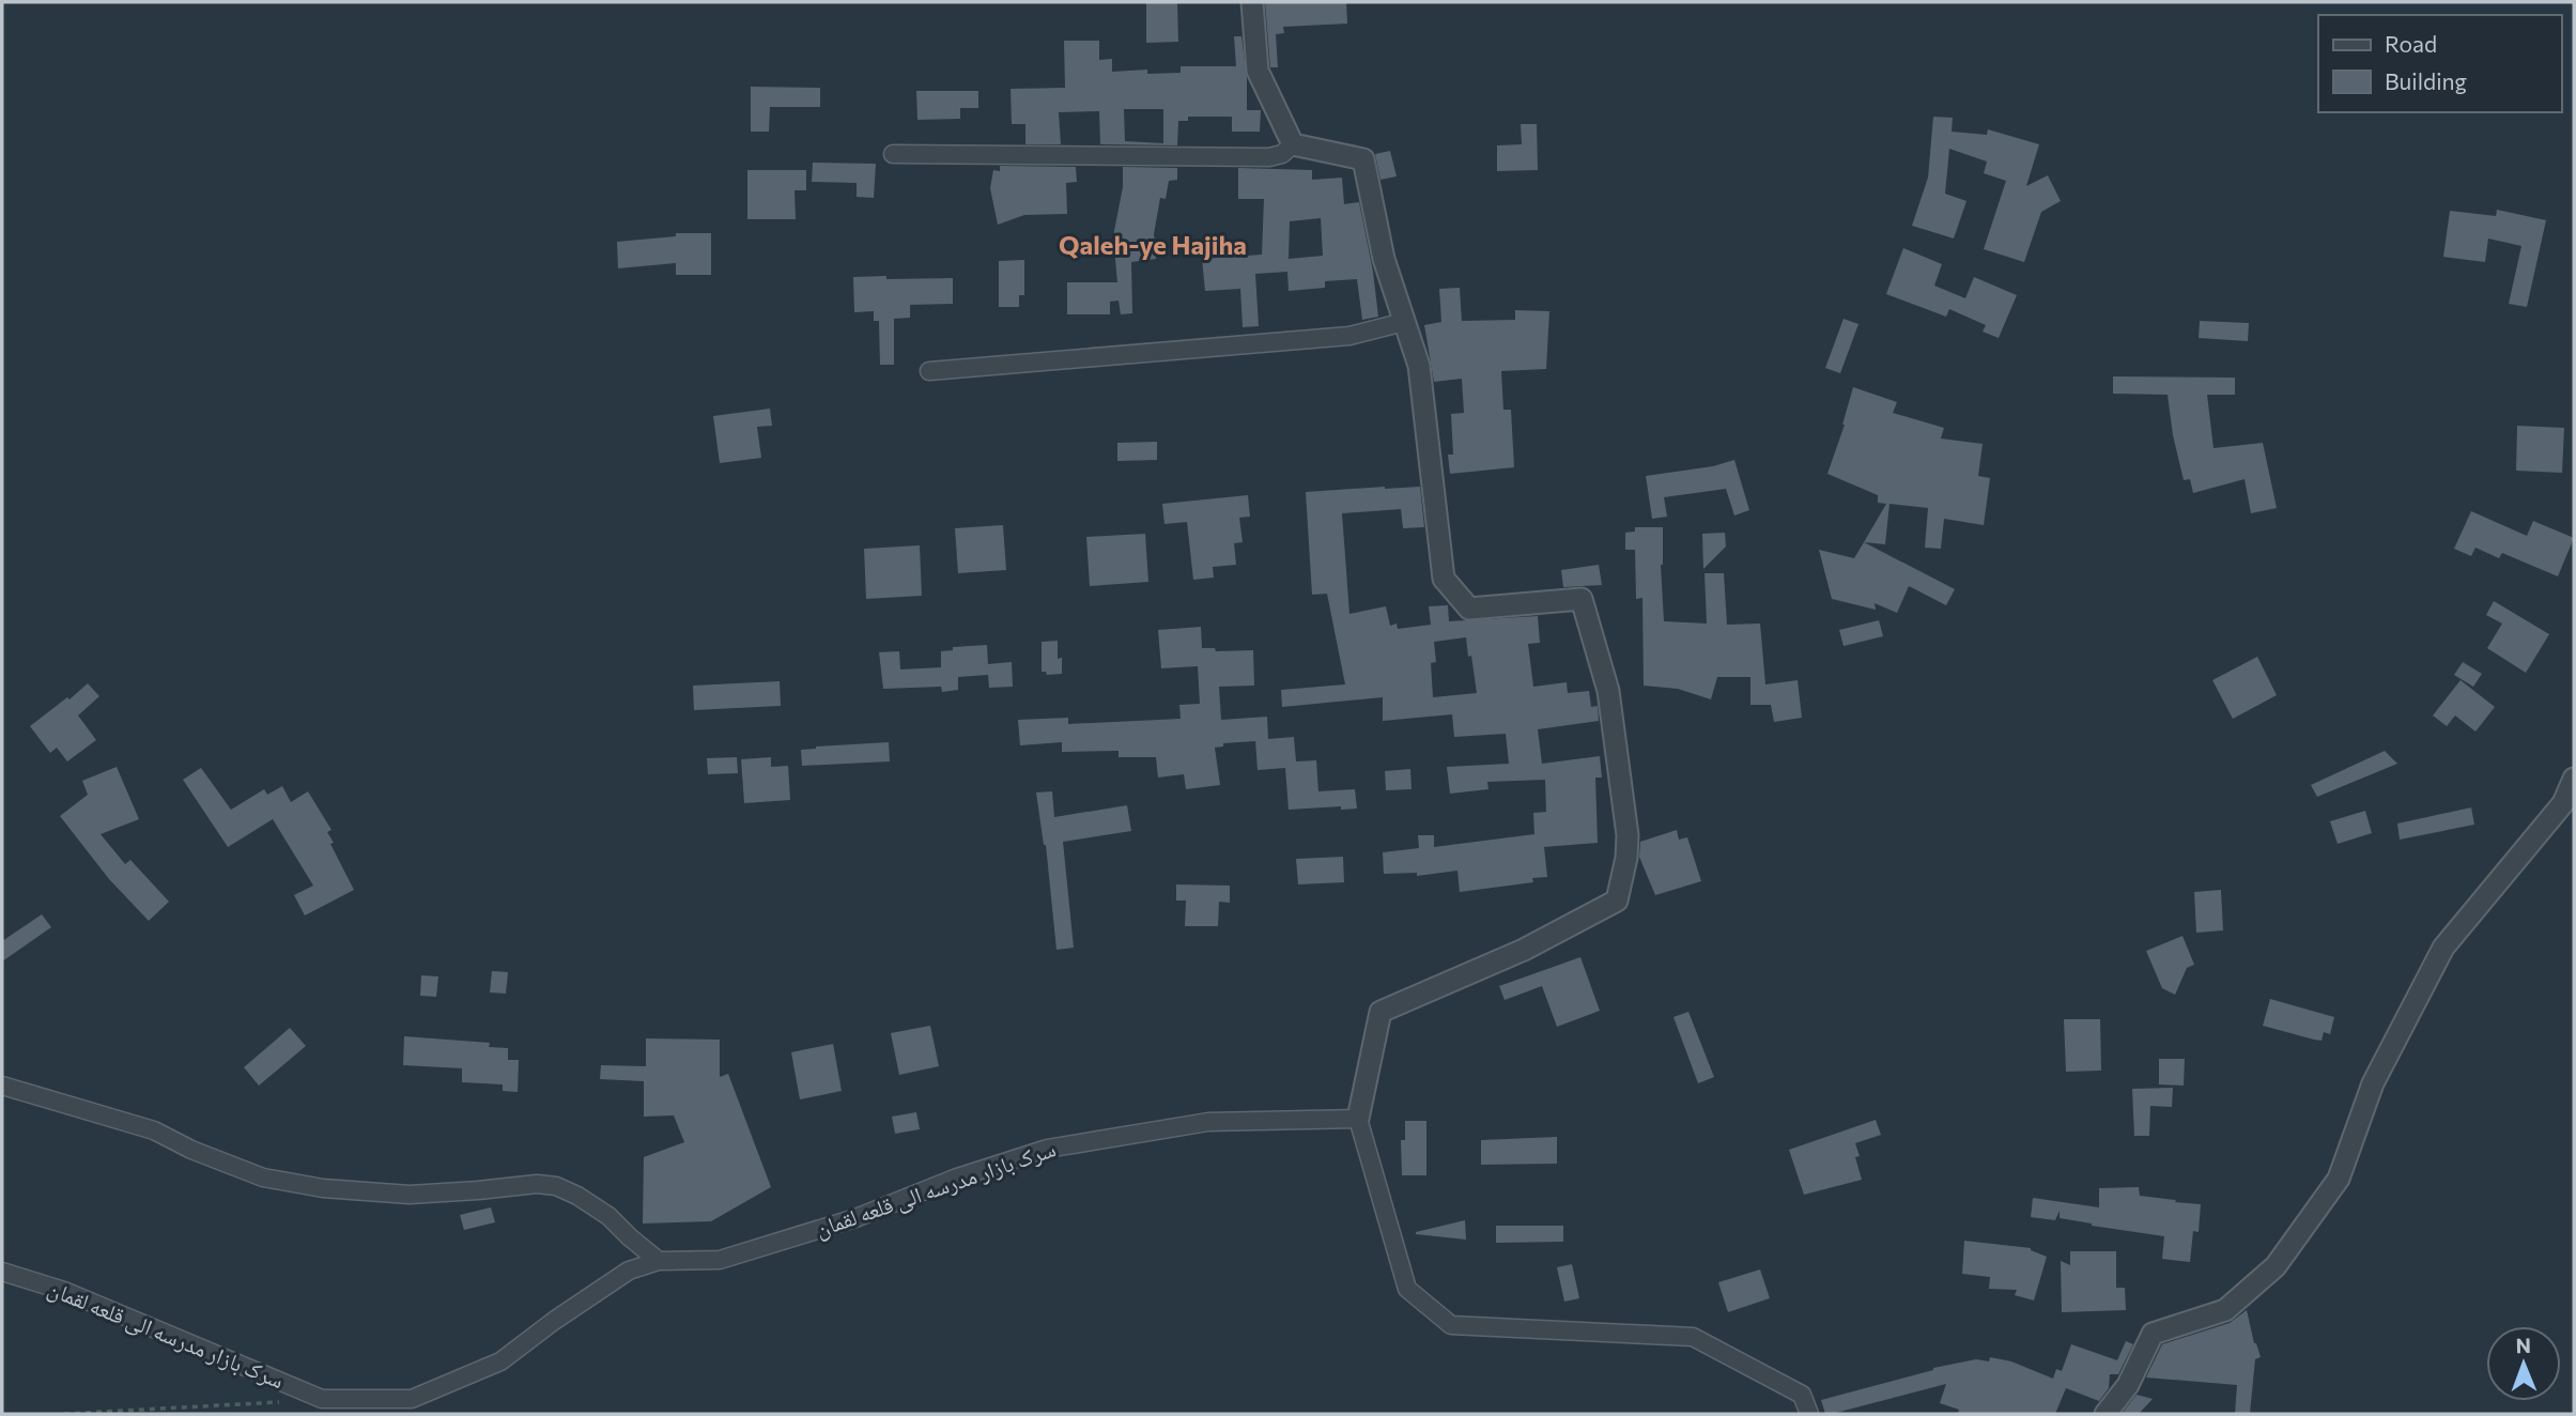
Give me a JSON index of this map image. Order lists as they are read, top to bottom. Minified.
{"streets":{"street":["سرک بازار مدرسه الی قلعه لقمان"]},"districts":["Qaleh-ye Hajiha"],"legend":["Road","Building"],"north":"top"}
